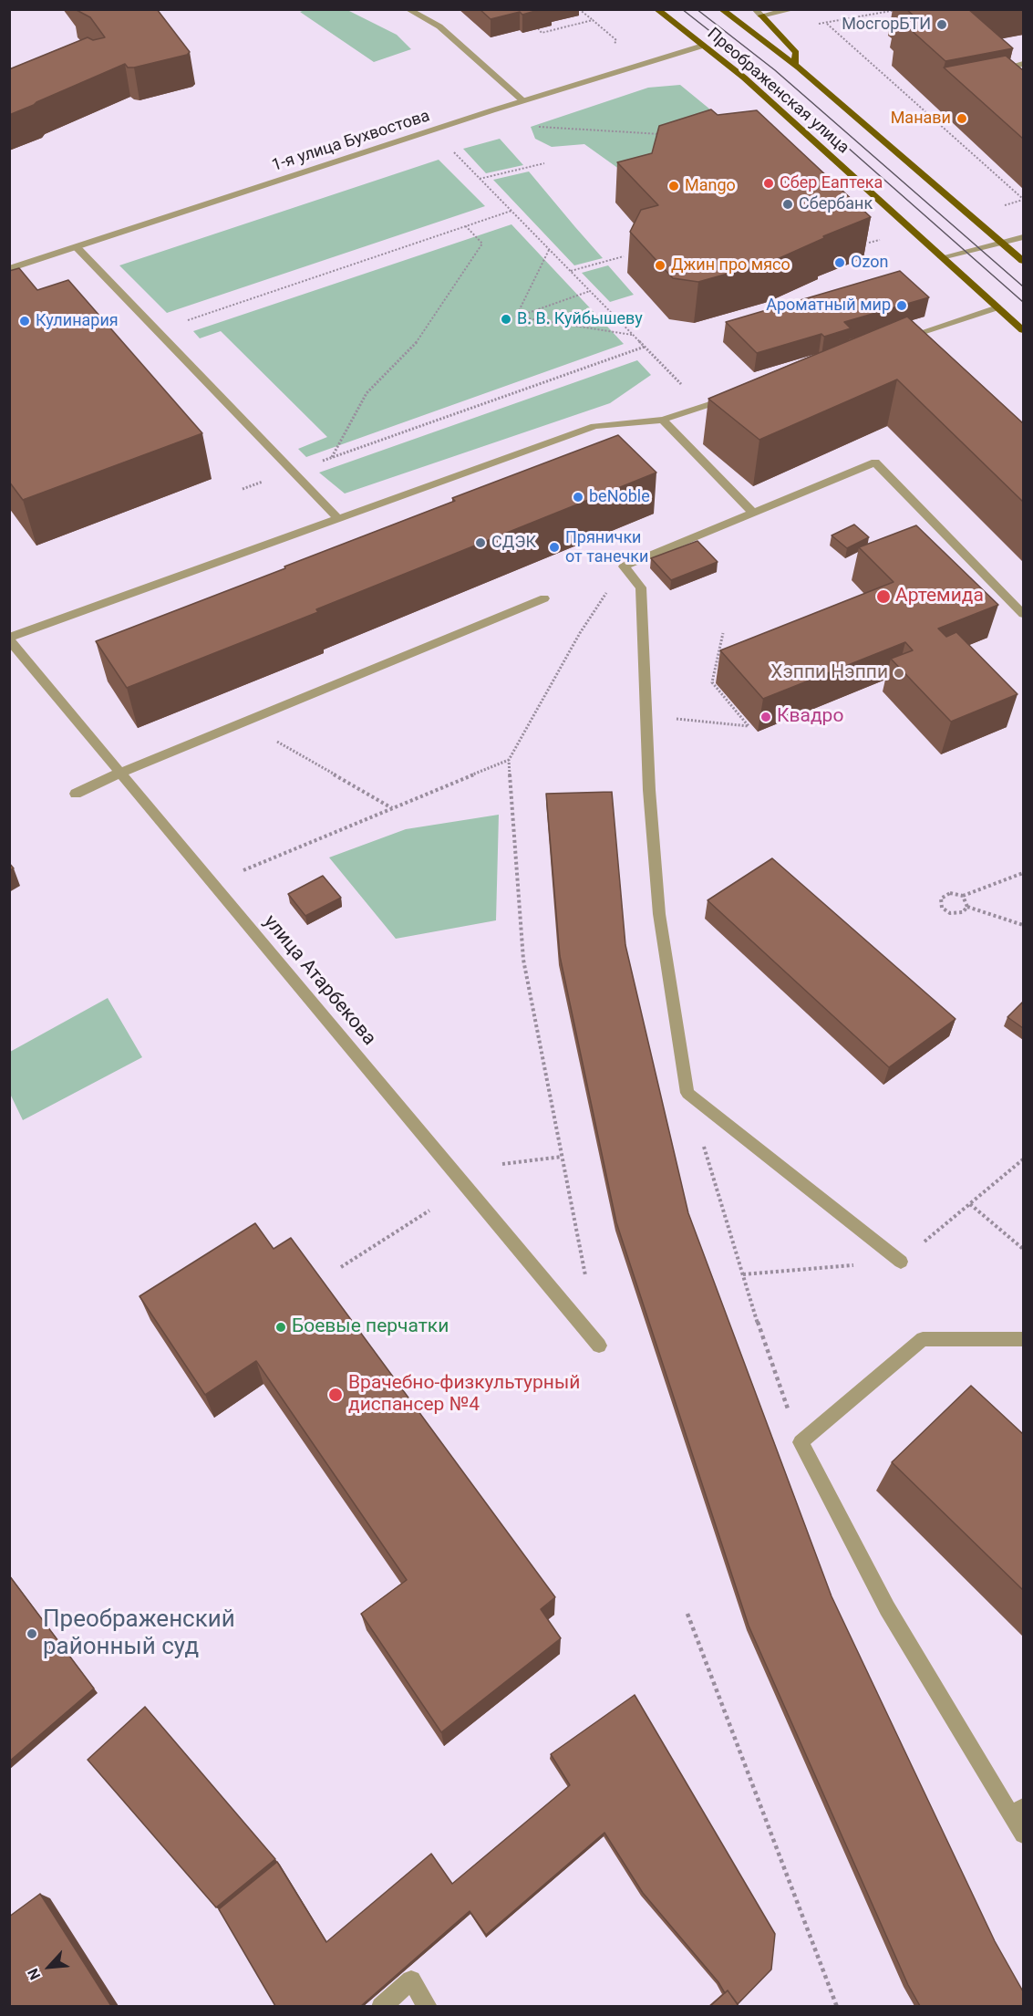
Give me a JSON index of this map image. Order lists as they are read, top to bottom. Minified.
{"streets":{"main road":["Преображенская улица"],"street":["1-я улица Бухвостова","улица Атарбекова"]},"crossings":[["Преображенская улица","1-я улица Бухвостова"]],"places":["МосгорБТИ","Манави","Сбер Еаптека","Mango","Сбербанк","Ozon","Джин про мясо","Ароматный мир","В. В. Куйбышеву","Кулинария","beNoble","СДЭК","Прянички от танечки","Артемида","Хэппи Нэппи","Квадро","Боевые перчатки","Врачебно-физкультурный диспансер №4","Преображенский районный суд"],"north":"bottom left"}
